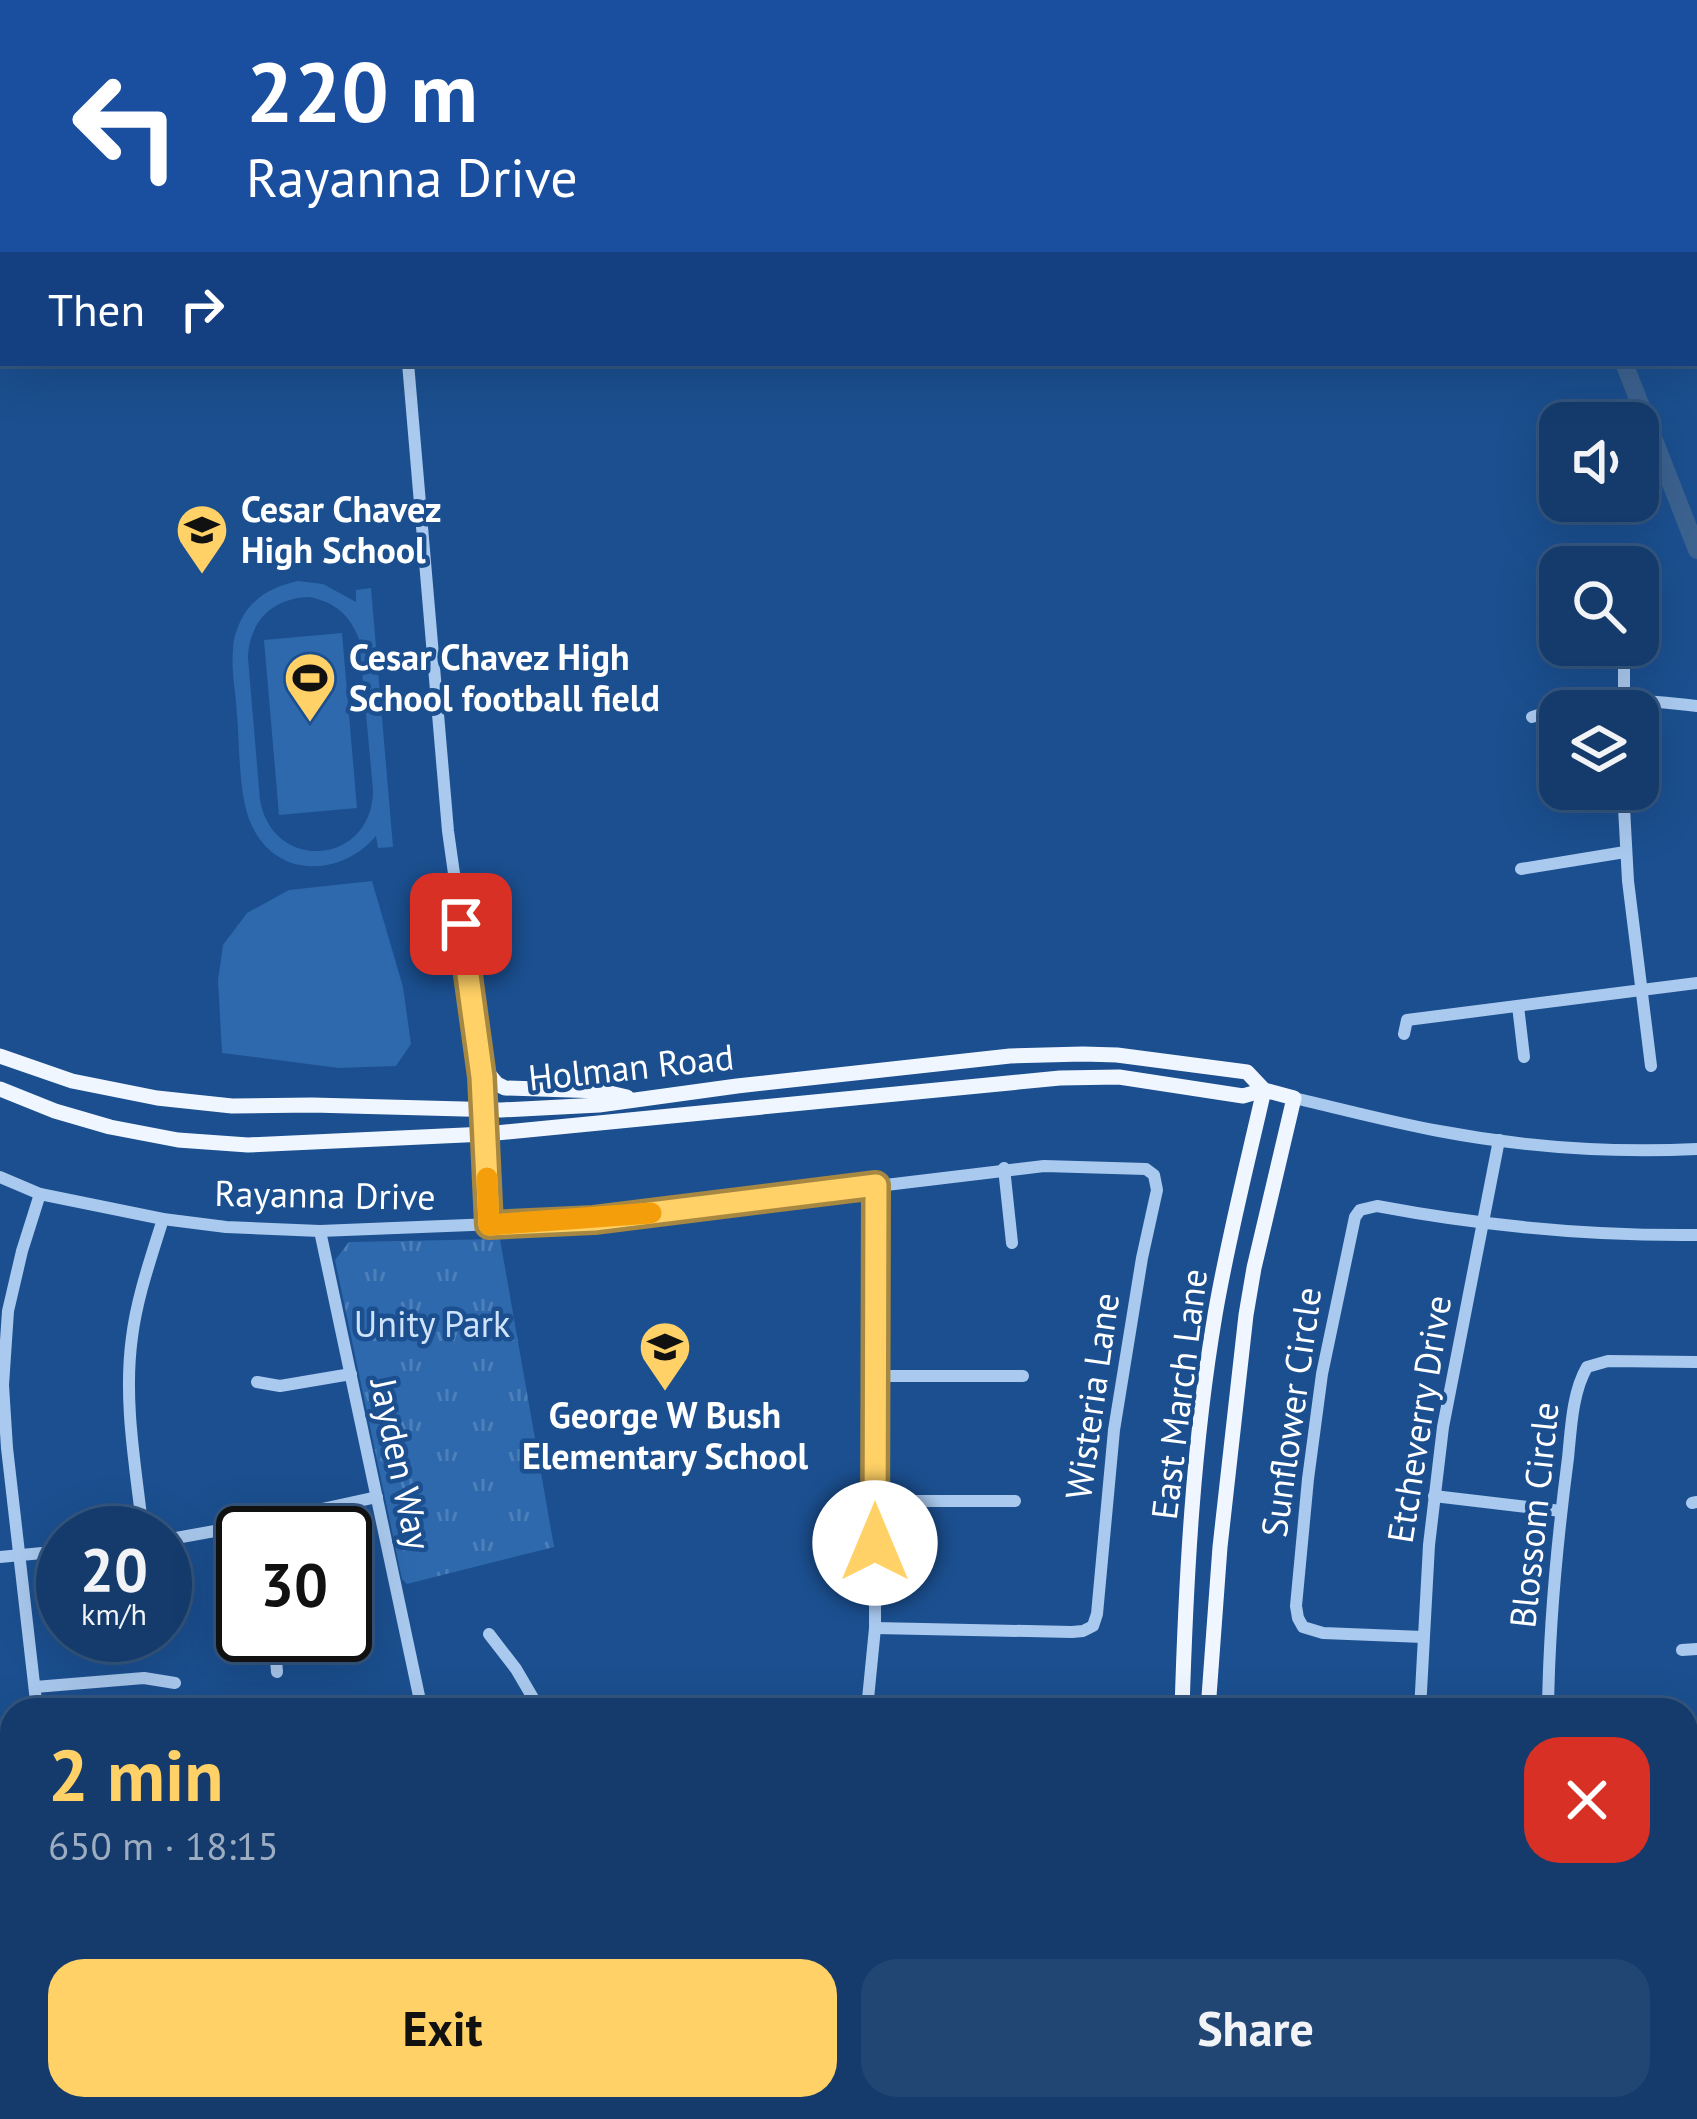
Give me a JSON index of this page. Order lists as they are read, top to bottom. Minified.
{"streets":{"main road":["Holman Road","East March Lane"],"street":["Rayanna Drive","Wisteria Lane","Sunflower Circle","Etcheverry Drive","Jayden Way","Blossom Circle"]},"crossings":[["Holman Road","East March Lane"],["Holman Road","Etcheverry Drive"],["Rayanna Drive","Wisteria Lane"],["Rayanna Drive","Jayden Way"],["Sunflower Circle","Etcheverry Drive"]],"parks":["Unity Park"],"places":{"school or university":["Cesar Chavez High School","George W Bush Elementary School"],"sports":["Cesar Chavez High School football field"]},"page":{"turn":["220 m","Rayanna Drive"],"then":"Then","speed":"20 km/h","limit":"30","heading":["2 min","650 m · 18:15"],"buttons":["Exit","Share"]}}
